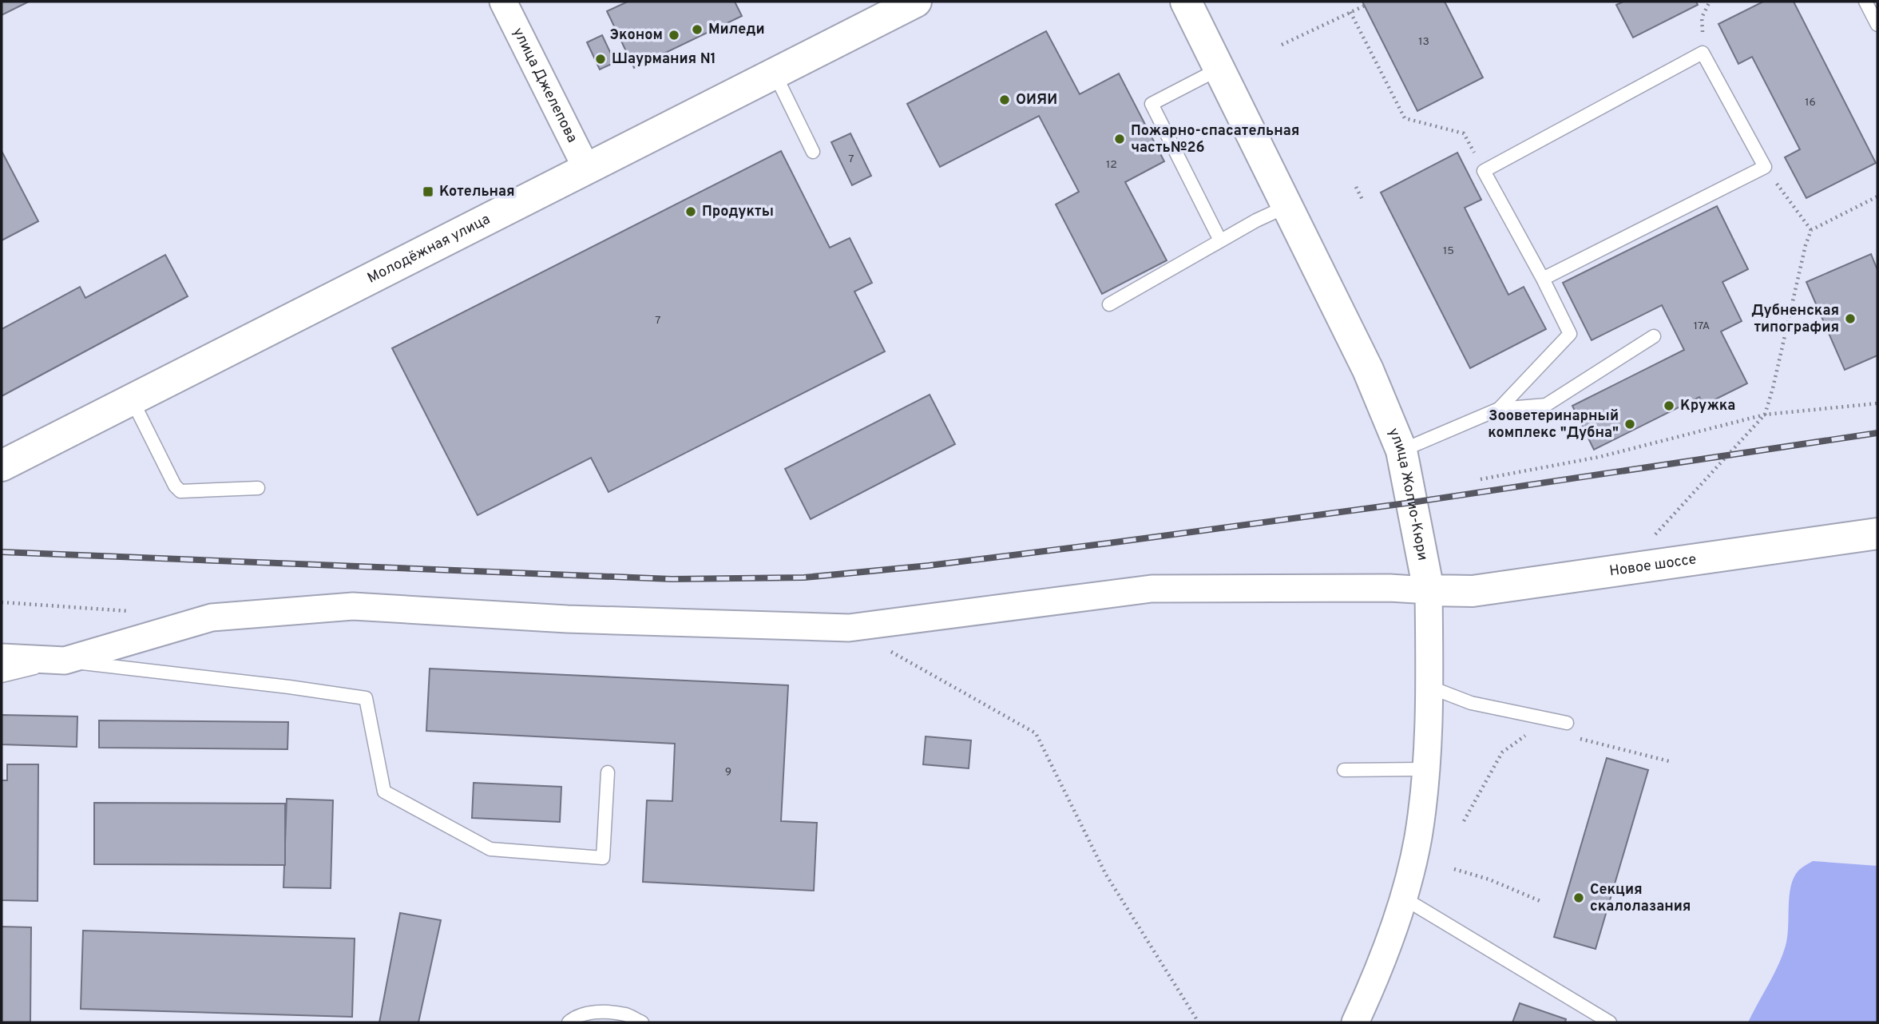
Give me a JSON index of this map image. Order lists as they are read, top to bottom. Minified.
{"streets":{"main road":["Молодёжная улица","улица Жолио-Кюри","Новое шоссе"],"street":["улица Джелепова"]},"crossings":[["улица Джелепова","Молодёжная улица"],["улица Жолио-Кюри","Новое шоссе"]],"places":{"other":["Миледи","Эконом","Шаурмания N1","ОИЯИ","Пожарно-спасательная часть№26","Продукты","Дубненская типография","Кружка","Зооветеринарный комплекс \"Дубна\"","Секция скалолазания"],"transit":["Котельная"]},"house_numbers":["13","16","7","12","15","7","17А","9"]}
